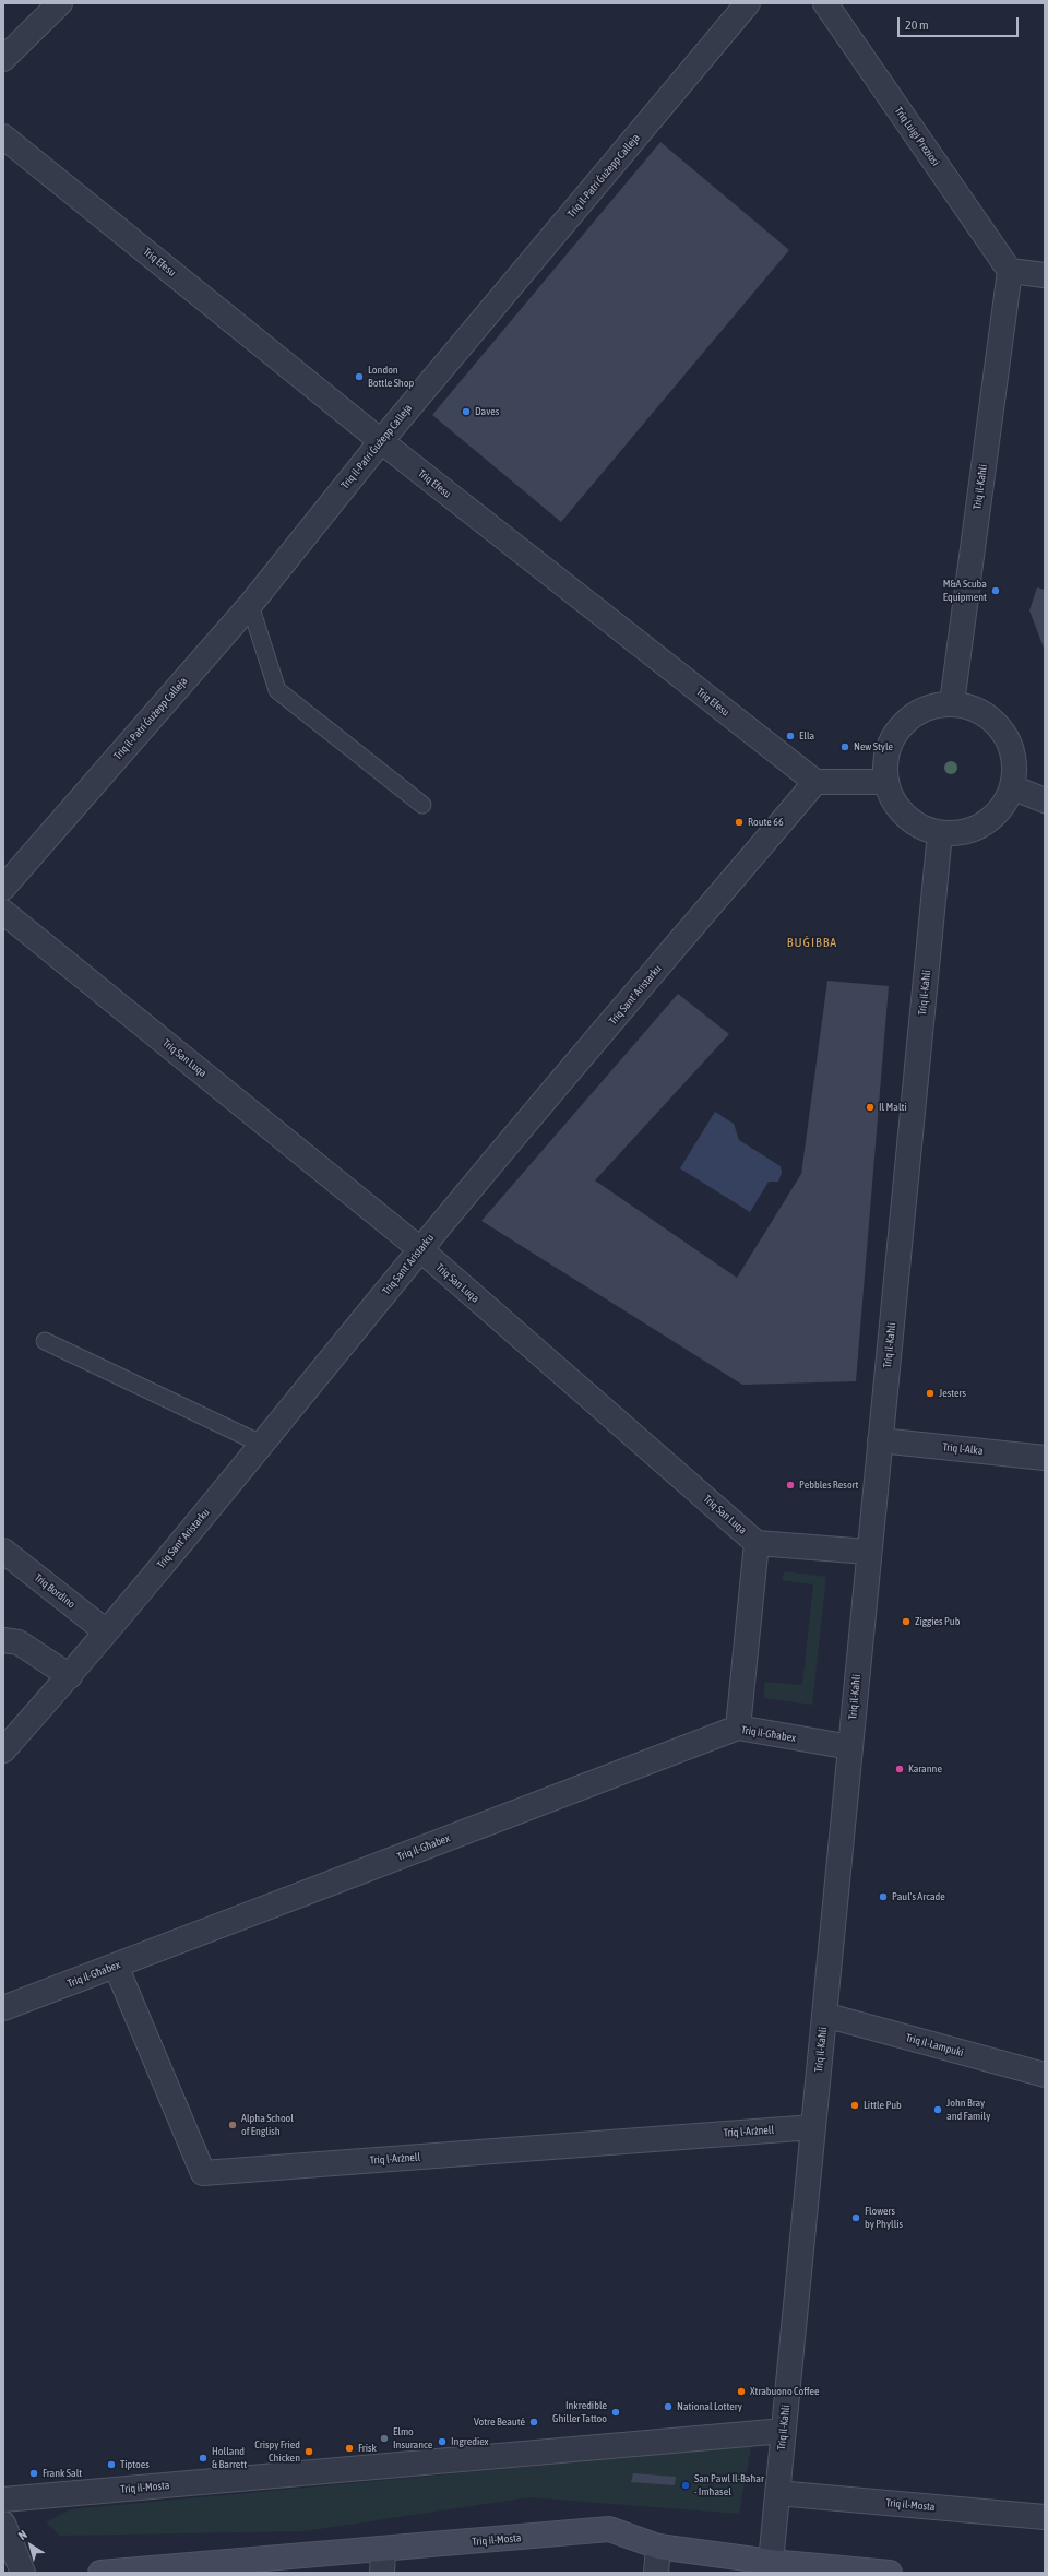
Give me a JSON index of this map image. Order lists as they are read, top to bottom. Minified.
{"streets":{"street":["Triq Luigi Preziosi","Triq il-Patri Ġużepp Calleja","Triq Efesu","Triq il-Kaħli","Triq Sant' Aristarku","Triq San Luqa","Triq l-Alka","Triq Bordino","Triq il-Għabex","Triq il-Lampuki","Triq l-Arżnell","Triq il-Mosta"]},"crossings":[["Triq Luigi Preziosi","Triq il-Kaħli"],["Triq il-Patri Ġużepp Calleja","Triq Efesu"],["Triq Efesu","Triq Sant' Aristarku"],["Triq il-Kaħli","Triq San Luqa"],["Triq il-Kaħli","Triq l-Alka"],["Triq il-Kaħli","Triq il-Għabex"],["Triq il-Kaħli","Triq il-Lampuki"],["Triq il-Kaħli","Triq l-Arżnell"],["Triq il-Kaħli","Triq il-Mosta"],["Triq Sant' Aristarku","Triq San Luqa"],["Triq Sant' Aristarku","Triq Bordino"],["Triq il-Għabex","Triq l-Arżnell"]],"districts":["BUĠIBBA"],"places":["London Bottle Shop","Daves","M&A Scuba Equipment","Ella","New Style","Route 66","Il Malti","Jesters","Pebbles Resort","Ziggies Pub","Karanne","Paul's Arcade","Little Pub","John Bray and Family","Alpha School of English","Flowers by Phyllis","Xtrabuono Coffee","National Lottery","Inkredible Ghiller Tattoo","Votre Beauté","Elmo Insurance","Ingrediex","Frisk","Crispy Fried Chicken","Holland & Barrett","Tiptoes","Frank Salt","San Pawl Il-Baħar - Imħasel"],"scale_bar":"20 m","north":"top left"}
